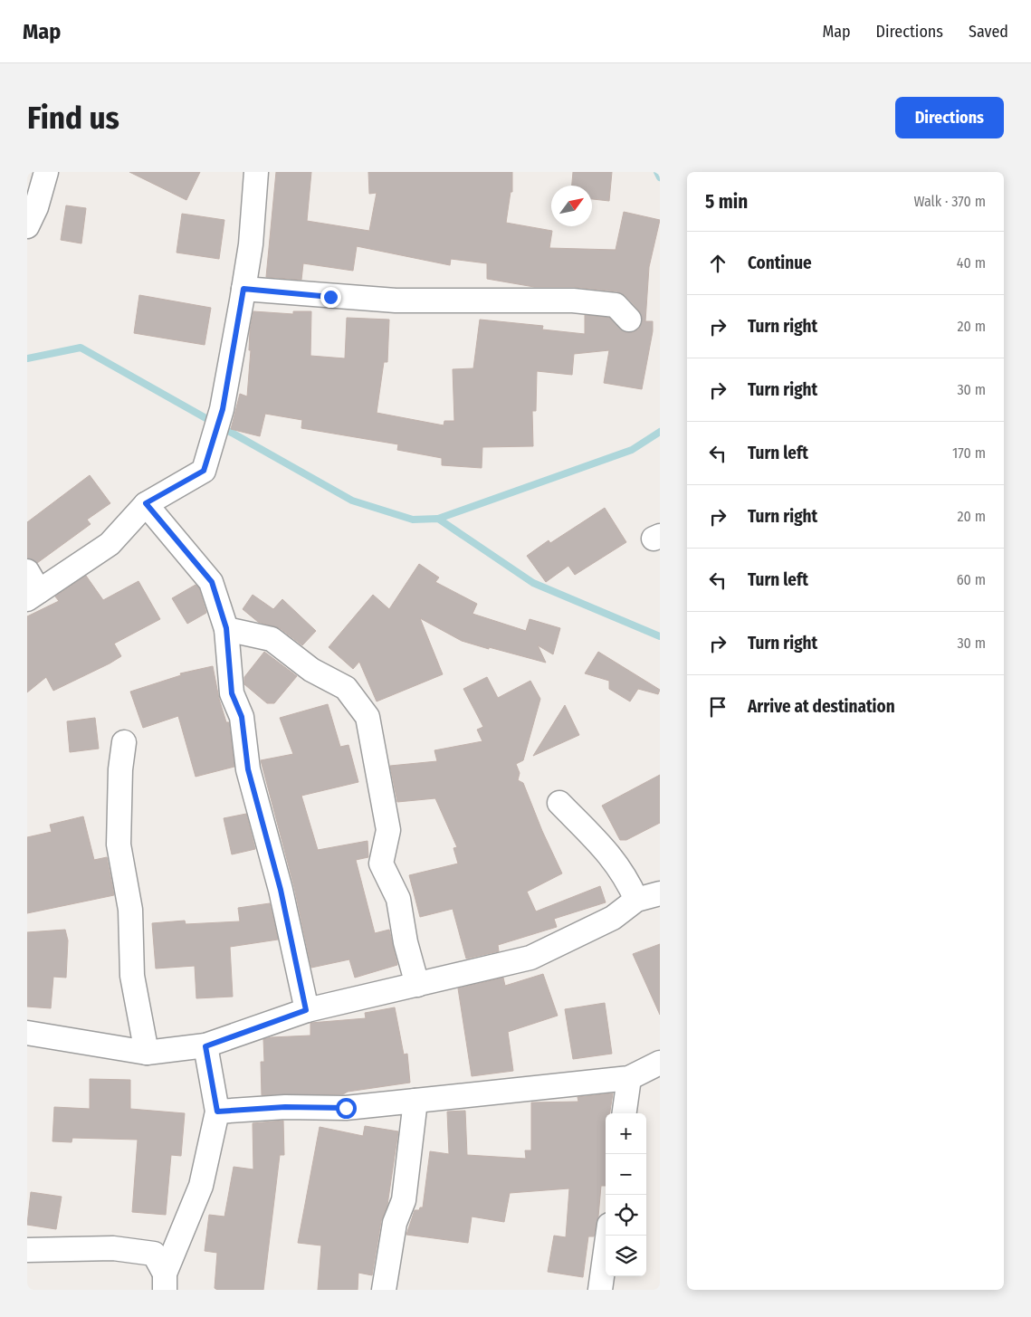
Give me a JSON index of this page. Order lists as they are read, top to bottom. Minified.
{"north":"top right","page":{"header":"Map","nav":["Map","Directions","Saved"],"buttons":"Directions","title":"Find us","heading":["5 min","Walk · 370 m"],"list":[["Continue","40 m"],["Turn right","20 m"],["Turn right","30 m"],["Turn left","170 m"],["Turn right","20 m"],["Turn left","60 m"],["Turn right","30 m"],"Arrive at destination"],"map_buttons":["+","−"]}}
